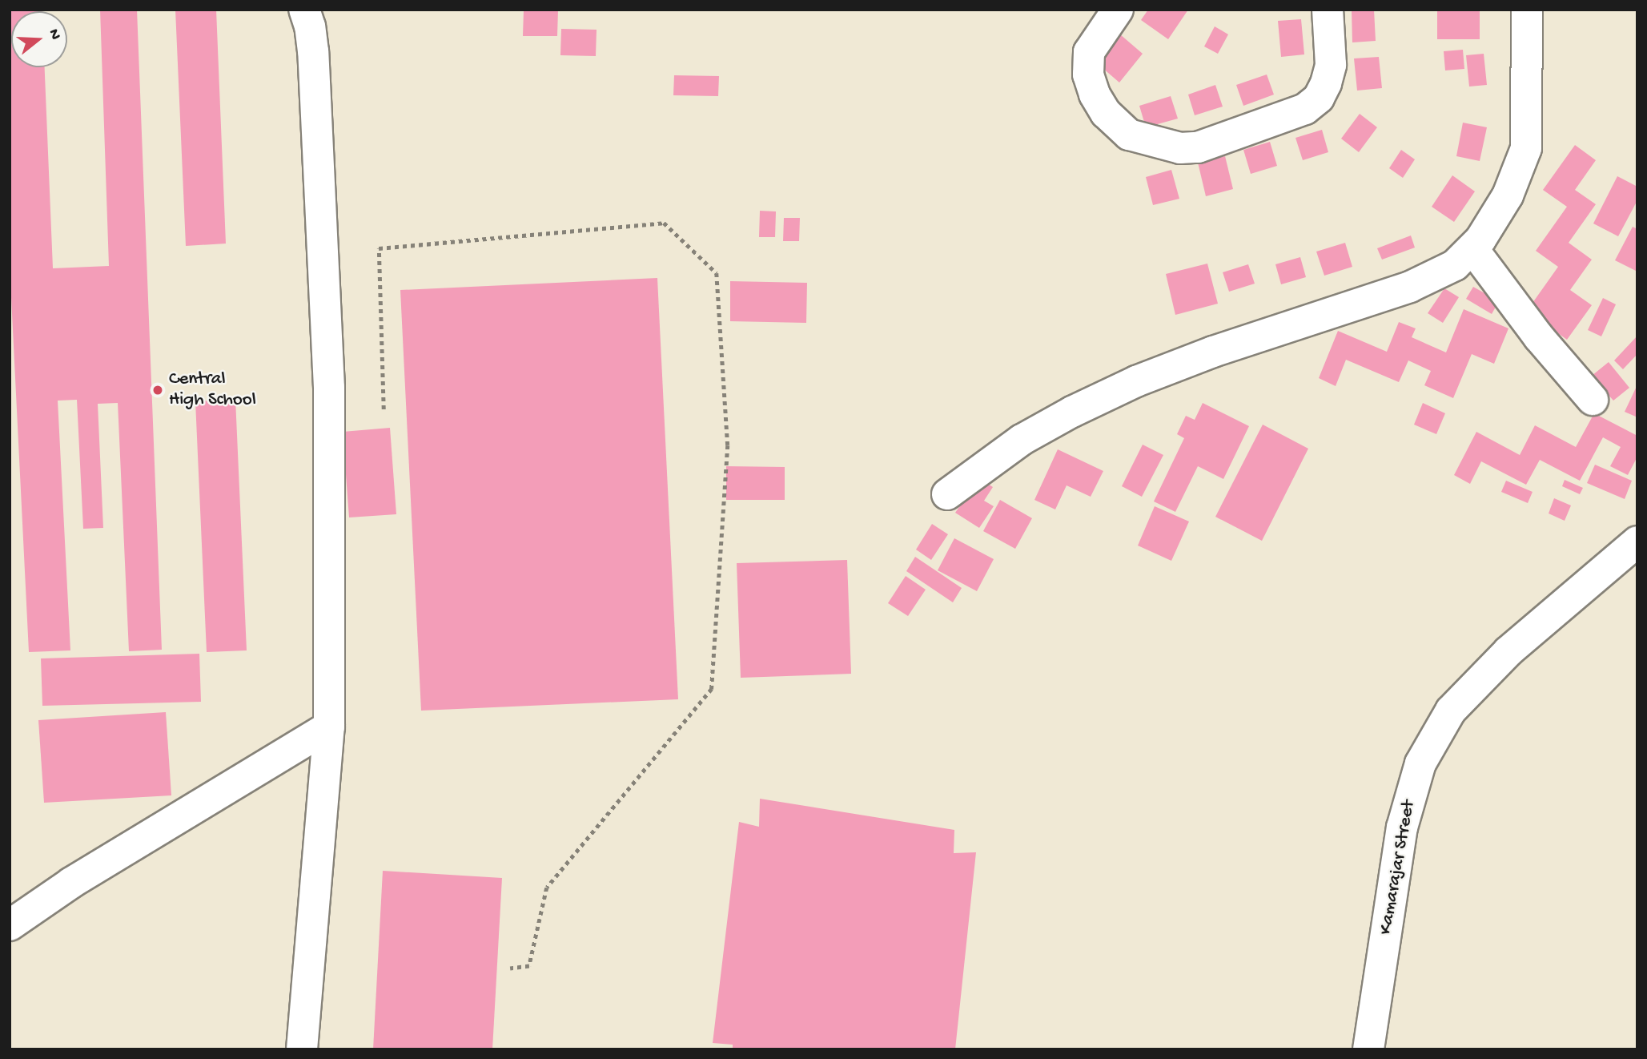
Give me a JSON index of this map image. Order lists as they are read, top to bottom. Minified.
{"streets":{"street":["Kamarajar Street"]},"places":["Central High School"],"north":"right"}
